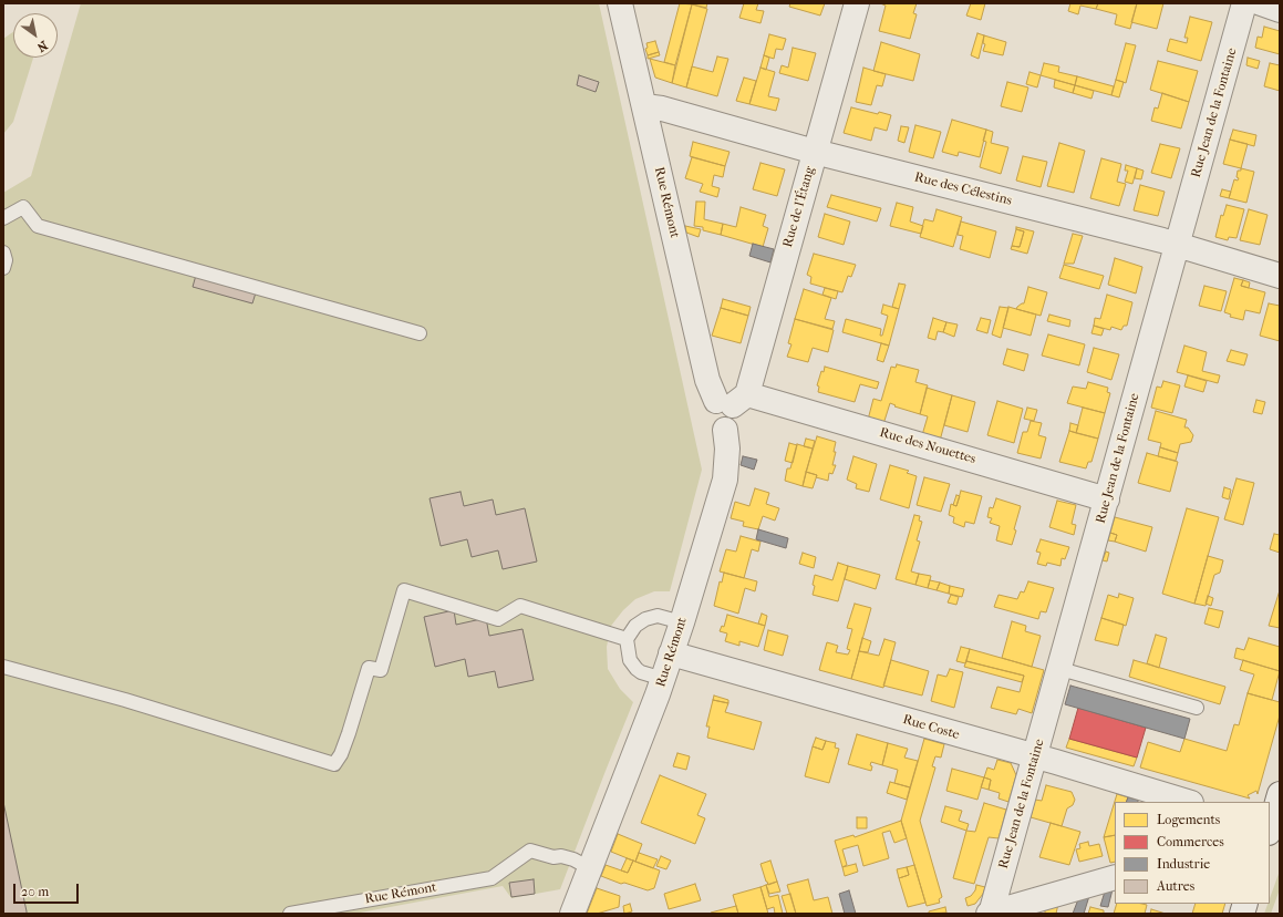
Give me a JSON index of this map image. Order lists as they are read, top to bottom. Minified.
{"streets":{"street":["Rue Jean de la Fontaine","Rue des Célestins","Rue Rémont","Rue de l'Étang","Rue des Nouettes","Rue Coste"]},"crossings":[["Rue Jean de la Fontaine","Rue des Célestins"],["Rue Jean de la Fontaine","Rue des Nouettes"],["Rue Jean de la Fontaine","Rue Coste"],["Rue des Célestins","Rue Rémont"],["Rue des Célestins","Rue de l'Étang"],["Rue Rémont","Rue de l'Étang"],["Rue Rémont","Rue des Nouettes"],["Rue Rémont","Rue Coste"],["Rue de l'Étang","Rue des Nouettes"]],"legend":["Logements","Commerces","Industrie","Autres"],"scale_bar":"20 m","north":"bottom right"}
